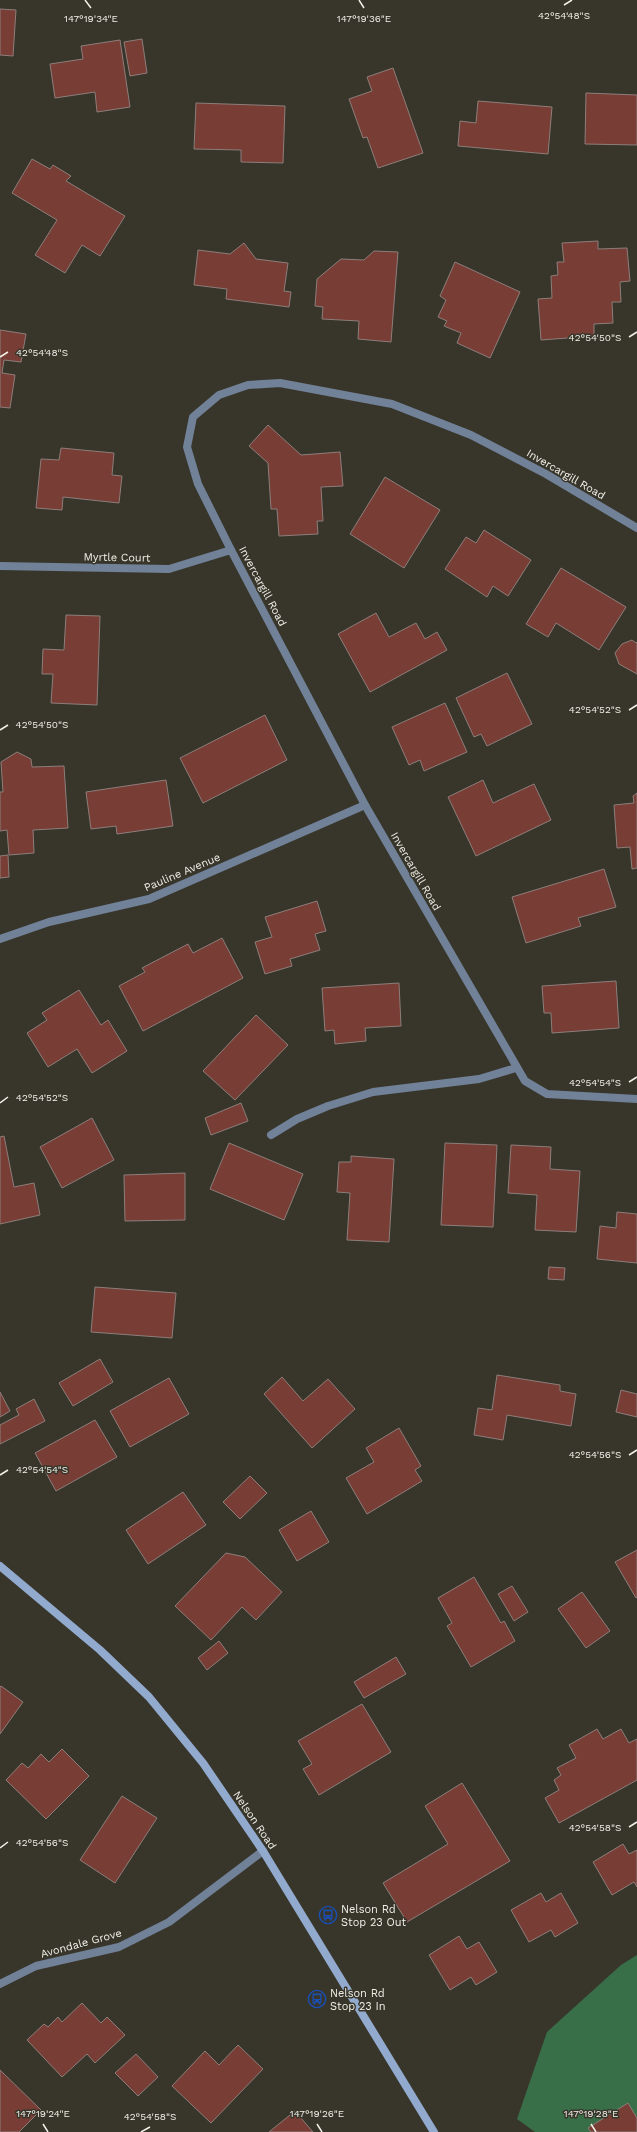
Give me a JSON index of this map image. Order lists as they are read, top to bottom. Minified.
{"streets":{"street":["Invercargill Road","Myrtle Court","Pauline Avenue","Nelson Road","Avondale Grove"]},"crossings":[["Invercargill Road","Myrtle Court"],["Invercargill Road","Pauline Avenue"],["Nelson Road","Avondale Grove"]],"places":{"bus stop":["Nelson Rd Stop 23 Out","Nelson Rd Stop 23 In"]},"coordinates":["42°54'48\"S","147°19'34\"E","147°19'36\"E","42°54'50\"S","42°54'52\"S","42°54'54\"S","42°54'56\"S","42°54'58\"S","147°19'24\"E","147°19'26\"E","147°19'28\"E"]}
